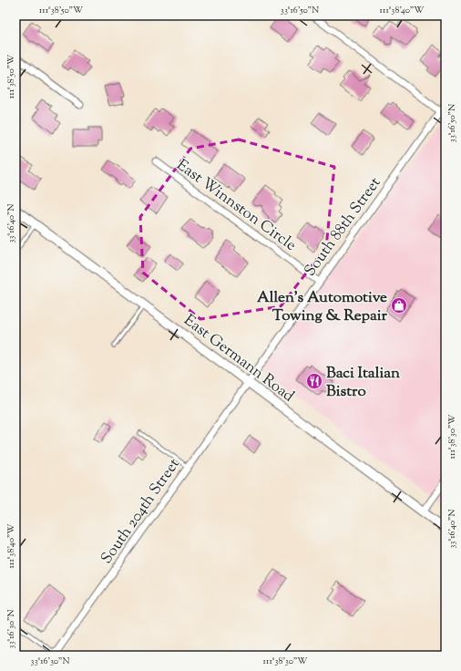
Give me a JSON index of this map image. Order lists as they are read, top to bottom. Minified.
{"streets":{"street":["East Winnston Circle","South 88th Street","East Germann Road","South 204th Street"]},"crossings":[["East Winnston Circle","South 88th Street"],["South 88th Street","East Germann Road"],["South 88th Street","South 204th Street"],["East Germann Road","South 204th Street"]],"places":{"shop":["Allen's Automotive Towing & Repair"],"restaurant":["Baci Italian Bistro"]},"coordinates":["111°38'50\"W","33°16'50\"N","111°38'40\"W","33°16'40\"N","111°38'30\"W","33°16'30\"N"]}
